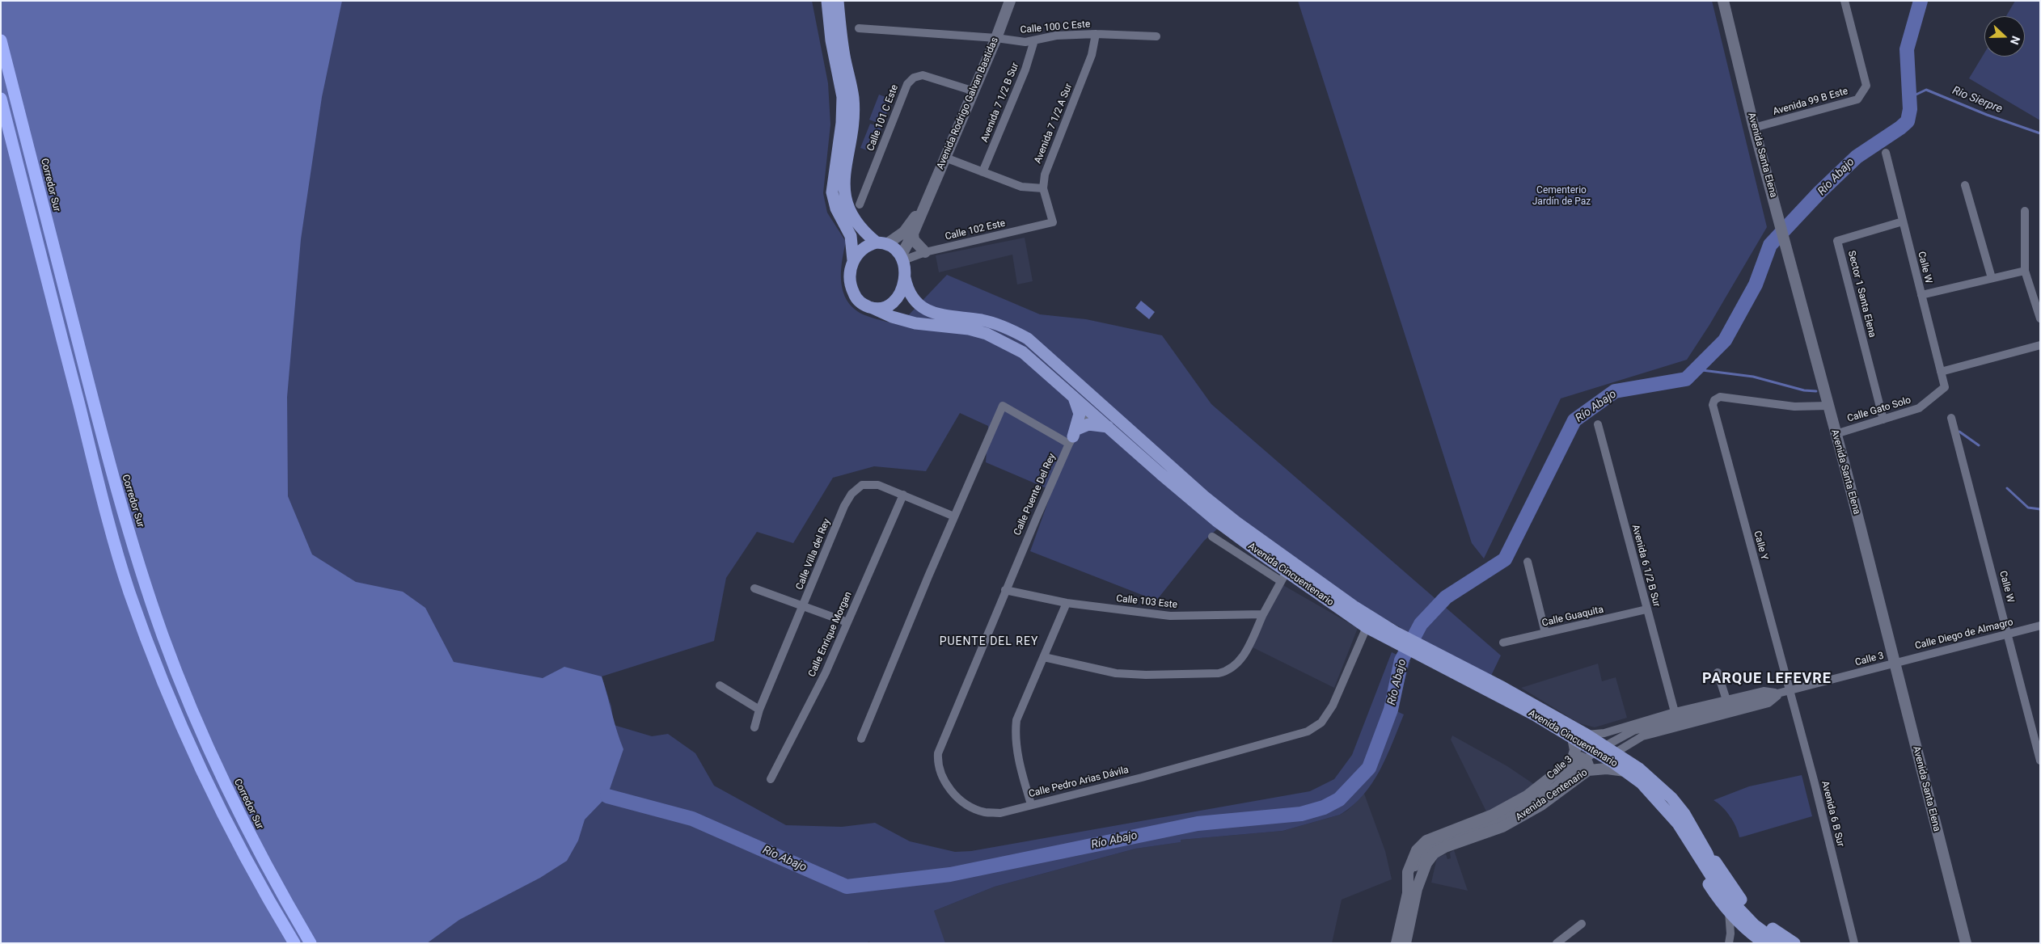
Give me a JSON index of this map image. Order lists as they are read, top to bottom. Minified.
{"streets":{"highway":["Corredor Sur"],"main road":["Avenida Cincuentenario"],"street":["Calle 100 C Este","Avenida 99 B Este","Avenida 7 1/2 B Sur","Avenida Rodrigo Galvan Bastidas","Calle 101 C Este","Avenida 7 1/2 A Sur","Avenida Santa Elena","Calle 102 Este","Calle W","Sector 1 Santa Elena","Calle Gato Solo","Calle Puente Del Rey","Calle Y","Calle Villa del Rey","Avenida 6 1/2 B Sur","Calle 103 Este","Calle Guaquita","Calle Enrique Morgan","Calle Diego de Almagro","Calle 3","Calle Pedro Arias Dávila","Avenida Centenario","Avenida 6 B Sur"]},"crossings":[["Calle 100 C Este","Avenida 7 1/2 B Sur"],["Calle 100 C Este","Avenida Rodrigo Galvan Bastidas"],["Calle 100 C Este","Avenida 7 1/2 A Sur"],["Avenida 99 B Este","Avenida Santa Elena"],["Avenida Rodrigo Galvan Bastidas","Calle 101 C Este"],["Avenida Rodrigo Galvan Bastidas","Calle 102 Este"],["Avenida Rodrigo Galvan Bastidas","Avenida Cincuentenario"],["Avenida 7 1/2 A Sur","Calle 102 Este"],["Avenida Santa Elena","Calle Gato Solo"],["Avenida Santa Elena","Calle Y"],["Avenida Santa Elena","Calle Diego de Almagro"],["Avenida Santa Elena","Calle 3"],["Calle 102 Este","Avenida Cincuentenario"],["Calle W","Sector 1 Santa Elena"],["Calle W","Calle Gato Solo"],["Calle W","Calle Diego de Almagro"],["Sector 1 Santa Elena","Calle Gato Solo"],["Calle Puente Del Rey","Avenida Cincuentenario"],["Calle Puente Del Rey","Calle 103 Este"],["Calle Puente Del Rey","Calle Pedro Arias Dávila"],["Calle Y","Calle 3"],["Calle Y","Avenida 6 B Sur"],["Calle Villa del Rey","Calle Enrique Morgan"],["Avenida 6 1/2 B Sur","Calle Guaquita"],["Avenida 6 1/2 B Sur","Calle 3"],["Avenida Cincuentenario","Calle 3"],["Avenida Cincuentenario","Calle Pedro Arias Dávila"],["Avenida Cincuentenario","Avenida Centenario"],["Calle 103 Este","Calle Pedro Arias Dávila"],["Calle Diego de Almagro","Calle 3"],["Calle 3","Avenida Centenario"],["Calle 3","Avenida 6 B Sur"]],"districts":["PUENTE DEL REY","PARQUE LEFEVRE"],"water":["Rio Sierpre","Río Abajo"],"parks":["Cementerio Jardín de Paz"],"north":"right"}
